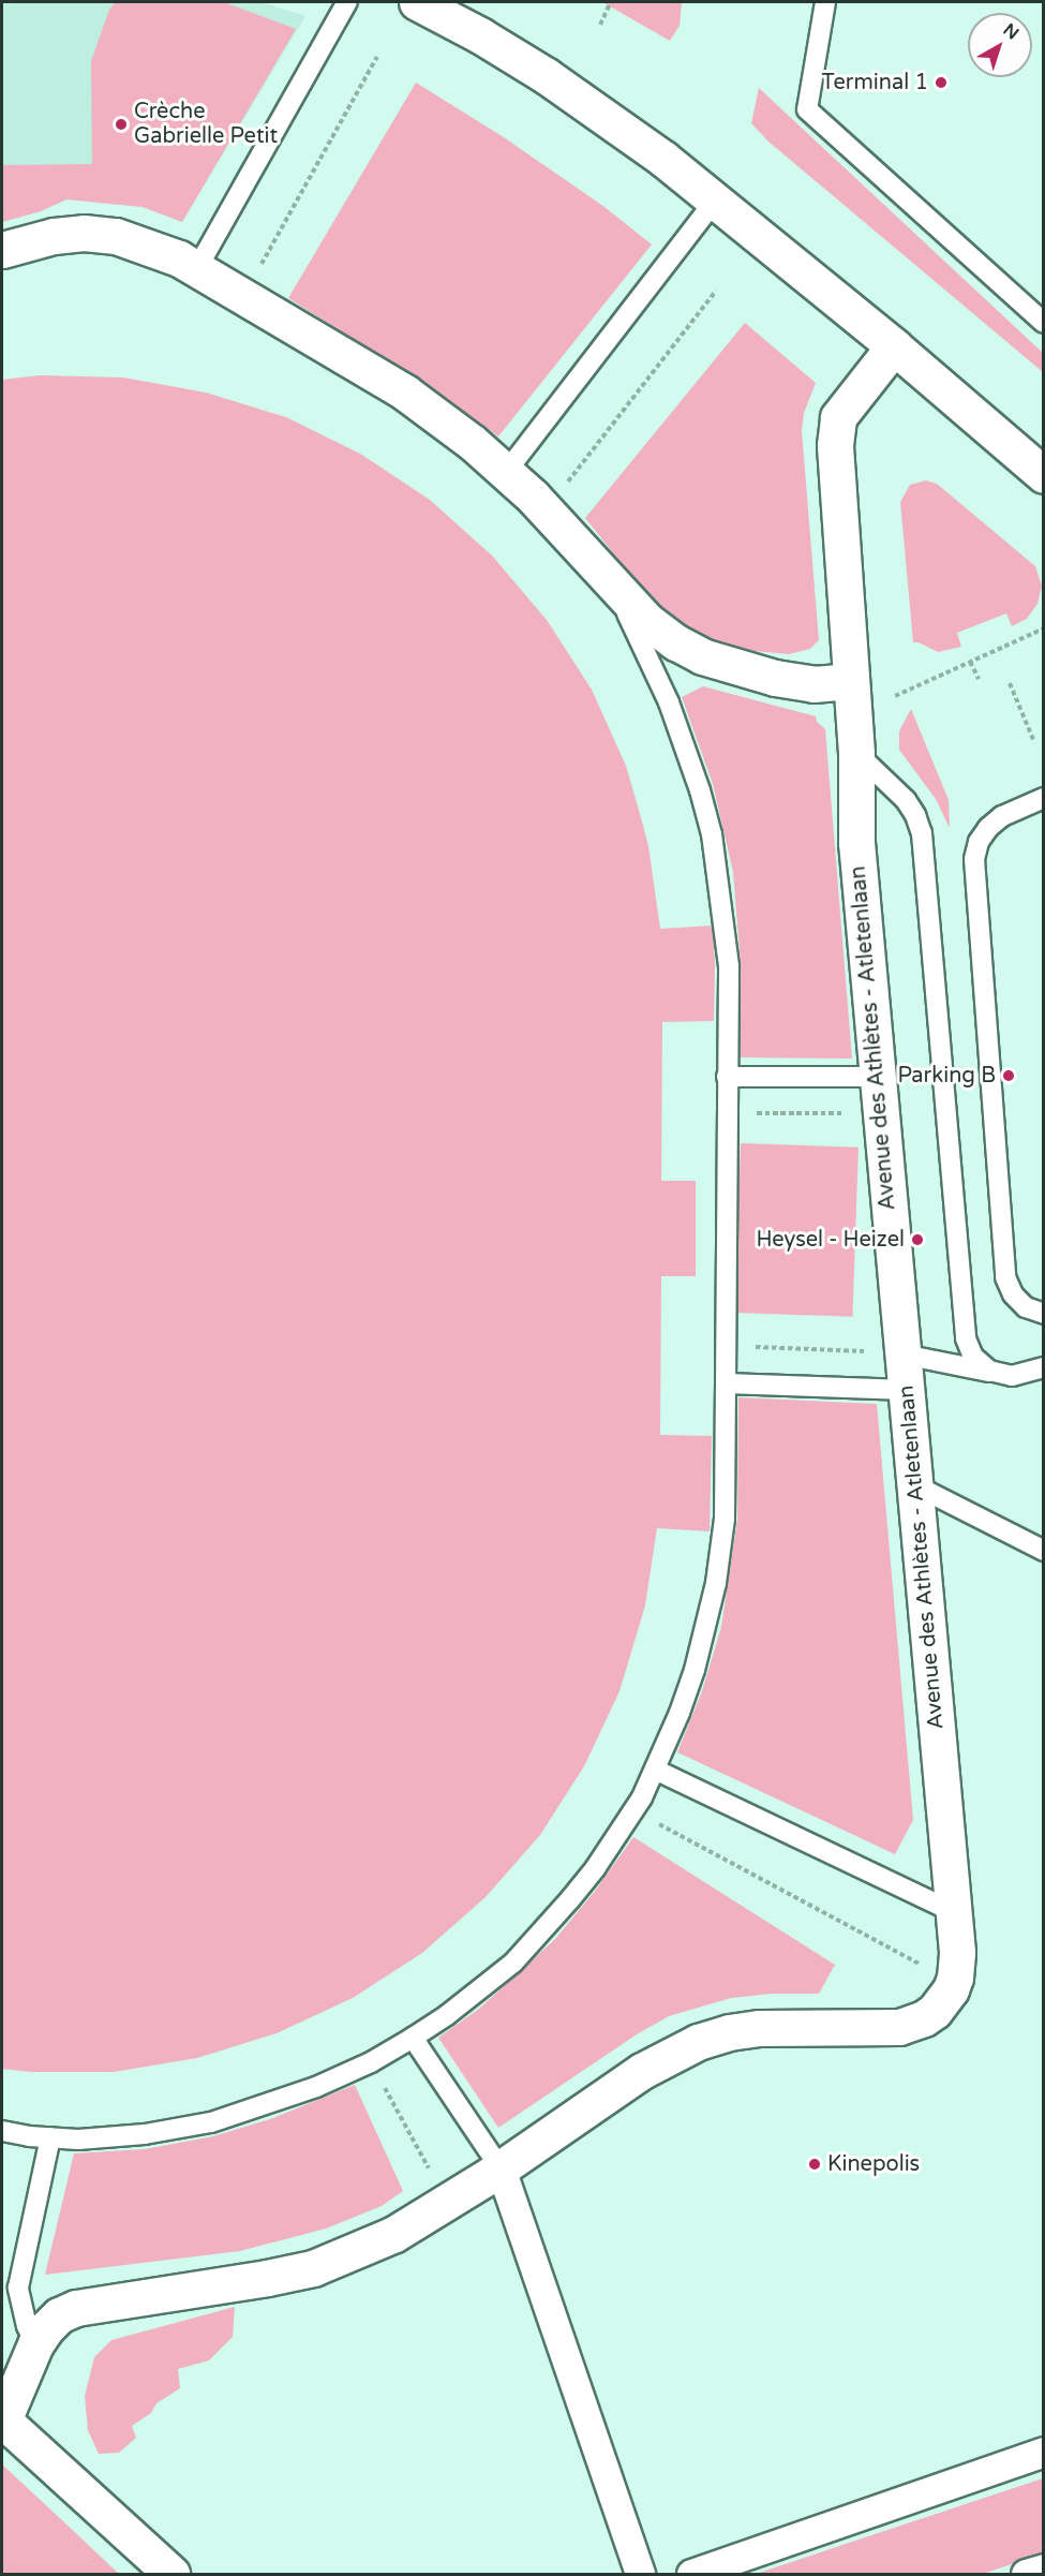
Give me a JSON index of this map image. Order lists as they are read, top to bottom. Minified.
{"streets":{"street":["Avenue des Athlètes - Atletenlaan"]},"places":["Terminal 1","Crèche Gabrielle Petit","Parking B","Heysel - Heizel","Kinepolis"],"north":"top right"}
